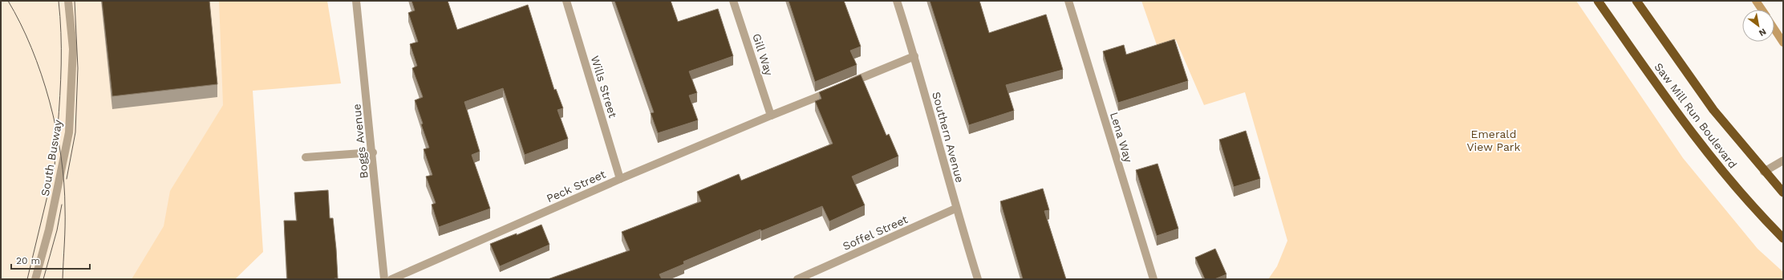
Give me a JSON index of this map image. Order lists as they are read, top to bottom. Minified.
{"streets":{"highway":["Saw Mill Run Boulevard"],"street":["Gill Way","Wills Street","Southern Avenue","Lena Way","Boggs Avenue","South Busway","Peck Street","Soffel Street"]},"crossings":[["Gill Way","Peck Street"],["Wills Street","Peck Street"],["Southern Avenue","Soffel Street"]],"parks":["Emerald View Park"],"scale_bar":"20 m","north":"bottom right"}
